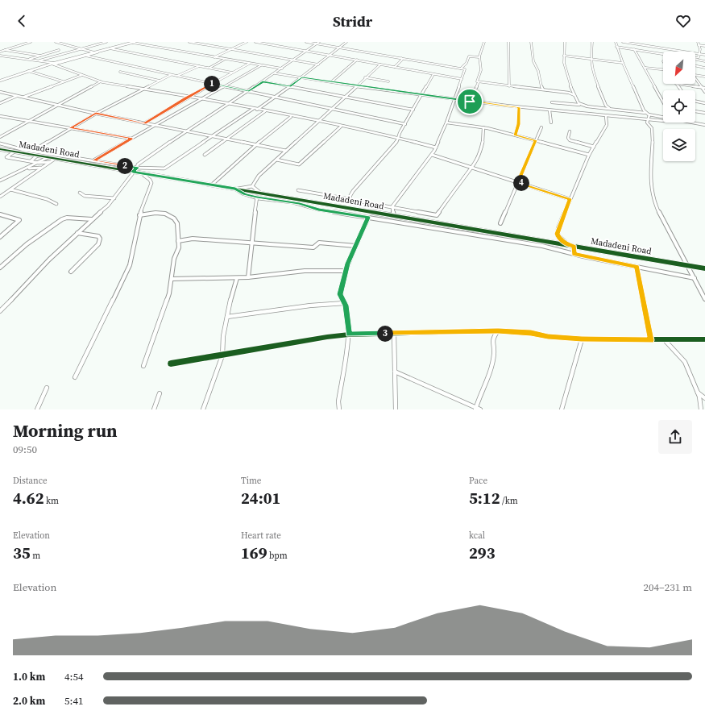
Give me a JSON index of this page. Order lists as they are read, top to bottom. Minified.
{"streets":{"street":["Madadeni Road"]},"north":"bottom left","page":{"header":"Stridr","pins":["1","2","4","3"],"heading":["Morning run","09:50"],"stats":[["Distance","4.62 km"],["Time","24:01"],["Pace","5:12 /km"],["Elevation","35 m"],["Heart rate","169 bpm"],["kcal","293"]],"chart":["Elevation","204–231 m"],"list":[{"name":"1.0 km","note":"4:54"},{"name":"2.0 km","note":"5:41"}]}}
